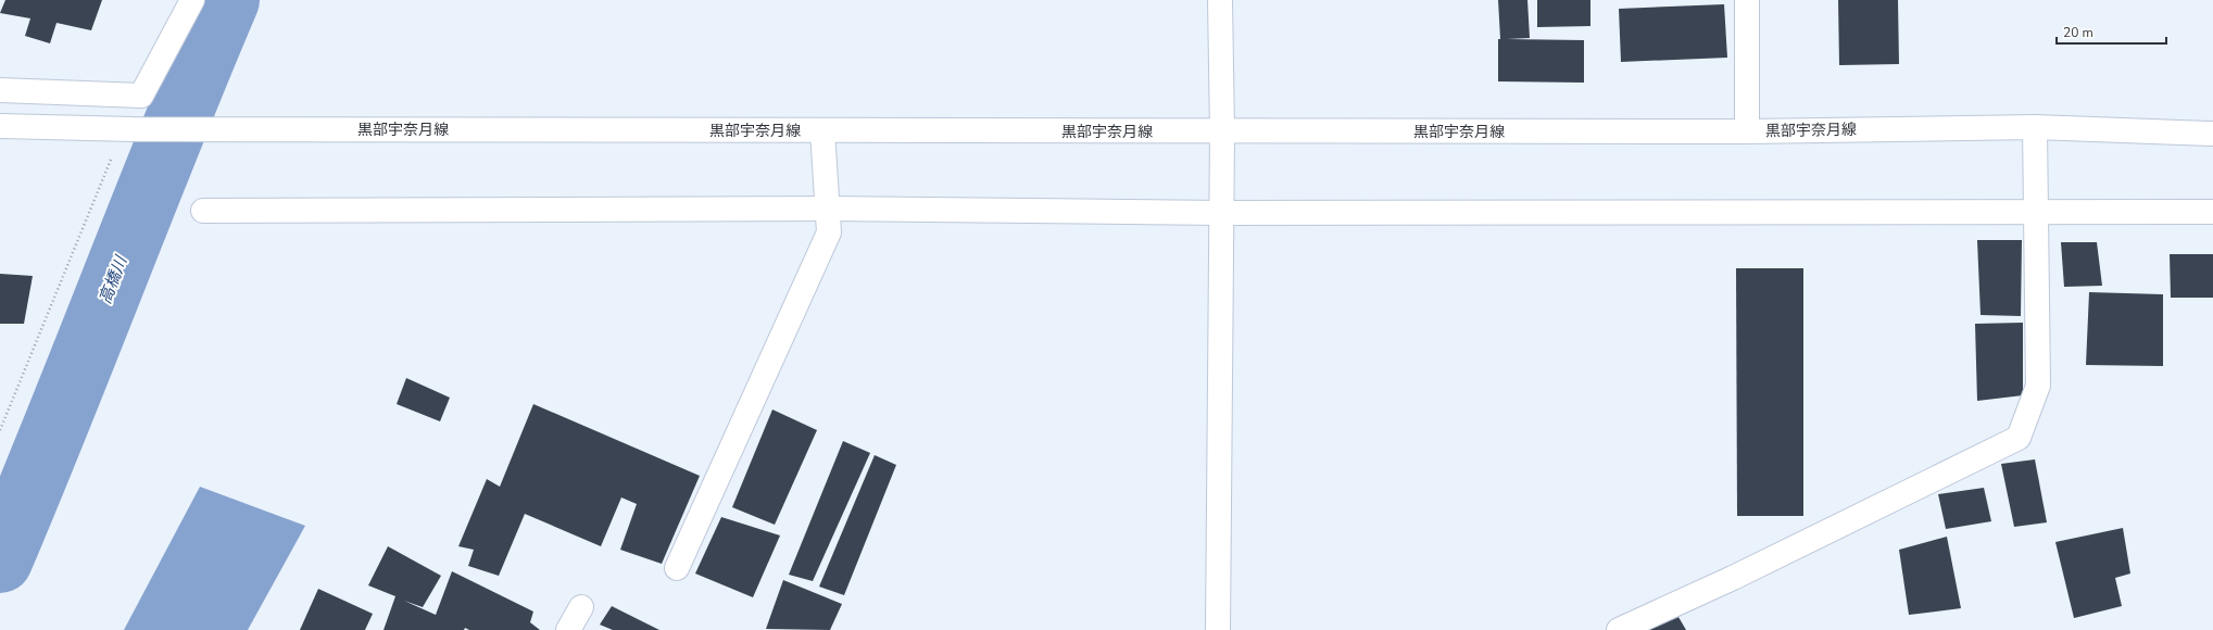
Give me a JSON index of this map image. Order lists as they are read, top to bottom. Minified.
{"streets":{"street":["黒部宇奈月線"]},"water":["高橋川"],"scale_bar":"20 m"}
